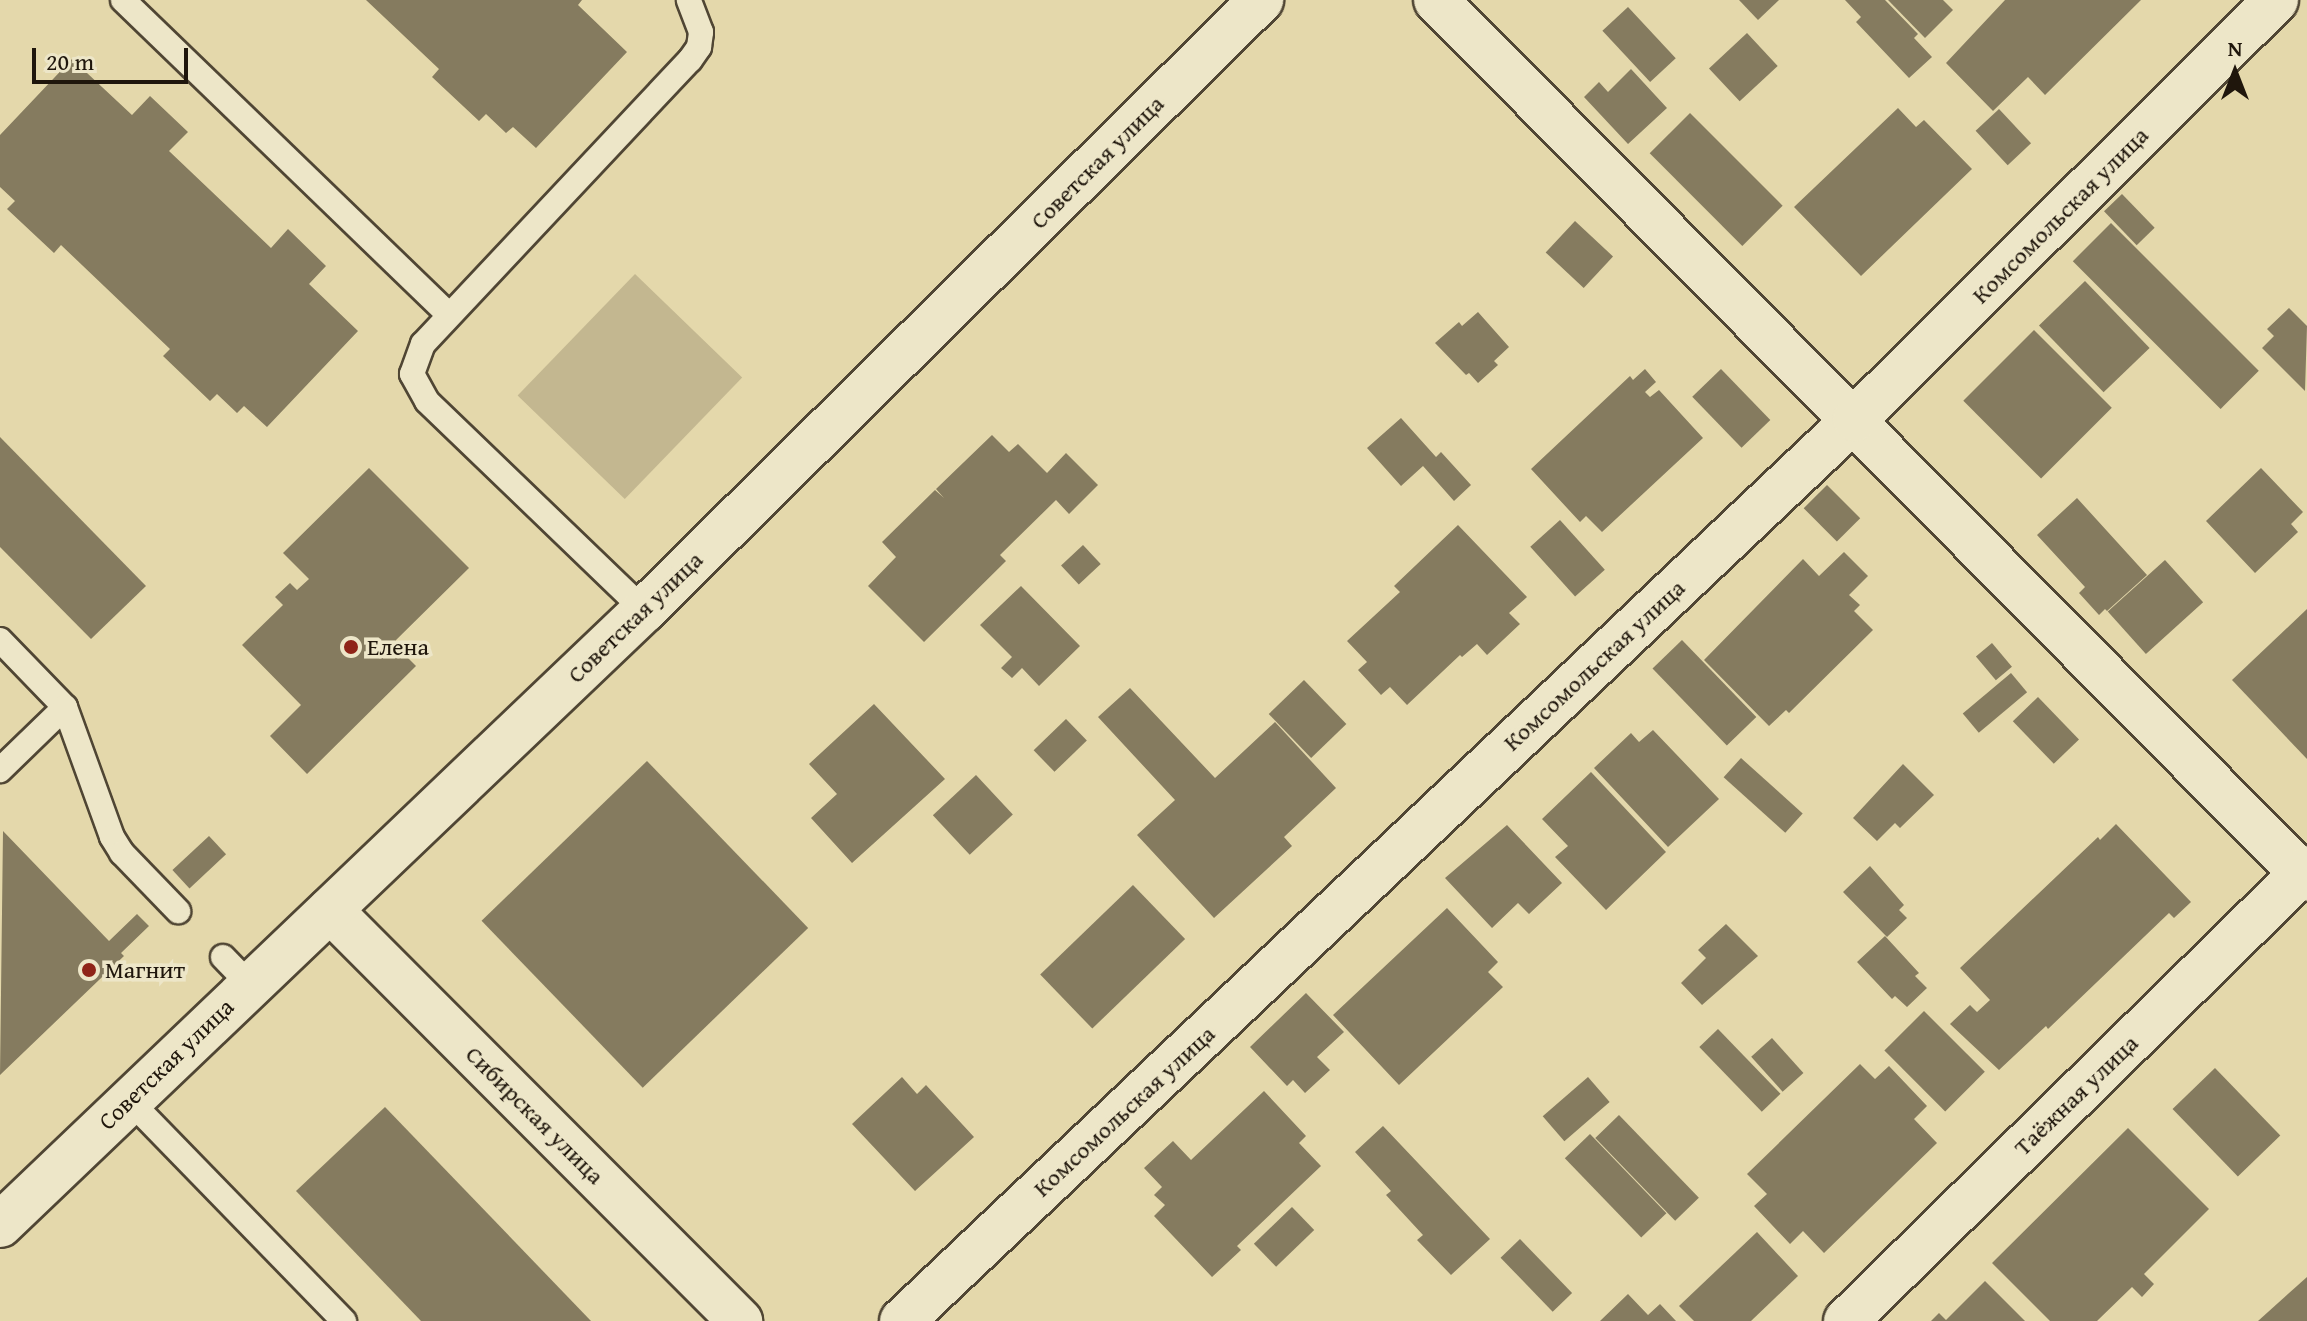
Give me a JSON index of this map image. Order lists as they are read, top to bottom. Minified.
{"streets":{"street":["Советская улица","Комсомольская улица","Таёжная улица","Сибирская улица"]},"crossings":[["Советская улица","Сибирская улица"]],"places":["Елена","Магнит"],"scale_bar":"20 m","north":"top"}
